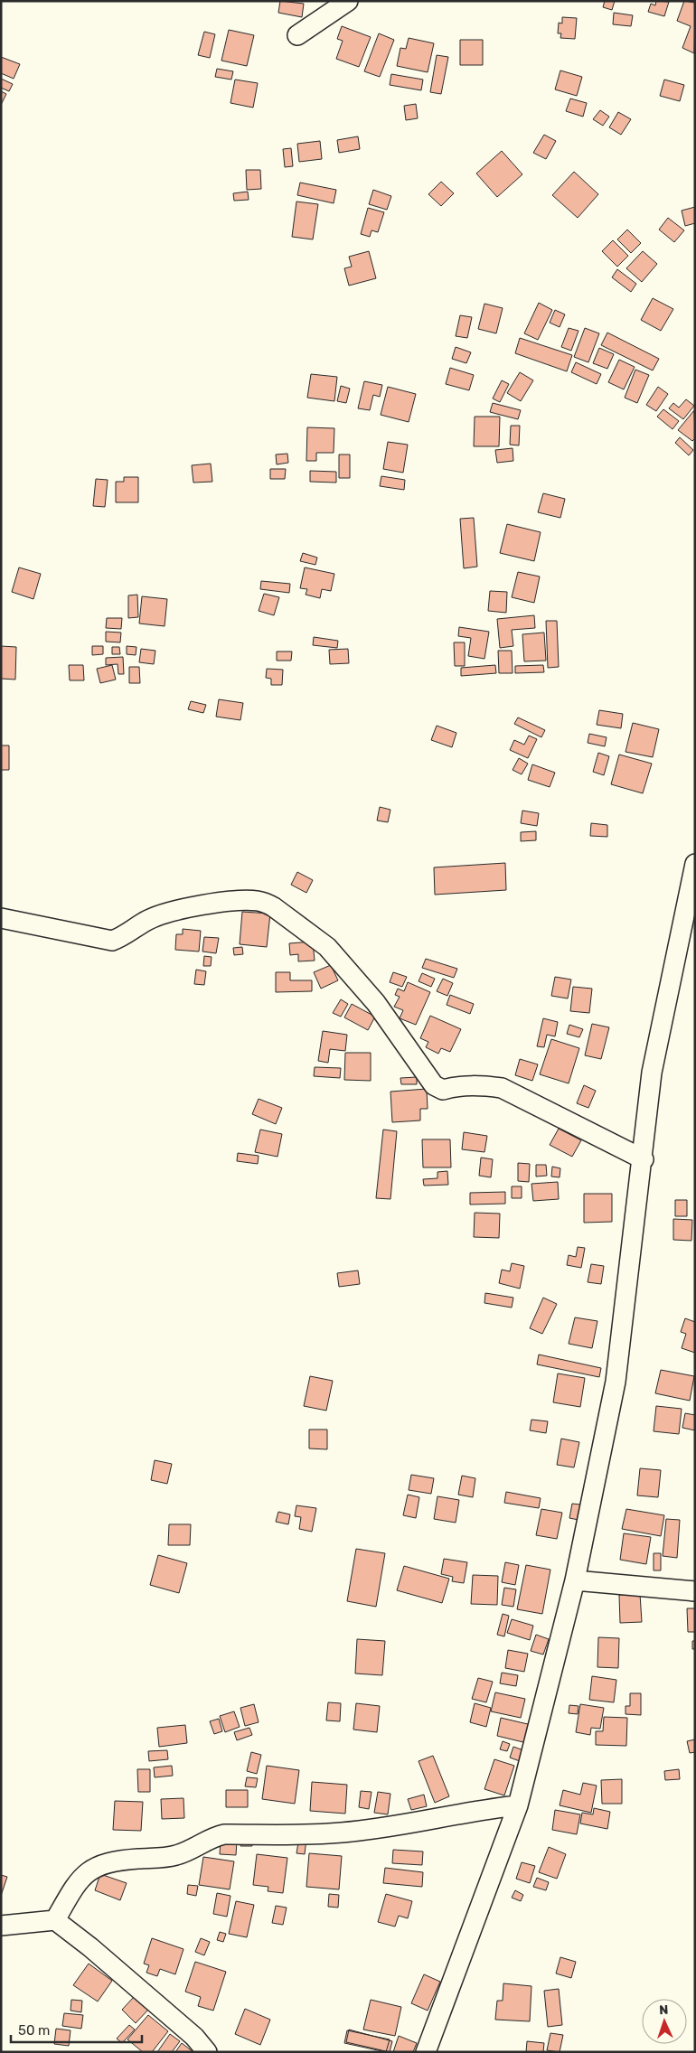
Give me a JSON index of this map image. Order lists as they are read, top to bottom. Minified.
{"scale_bar":"50 m","north":"top"}
